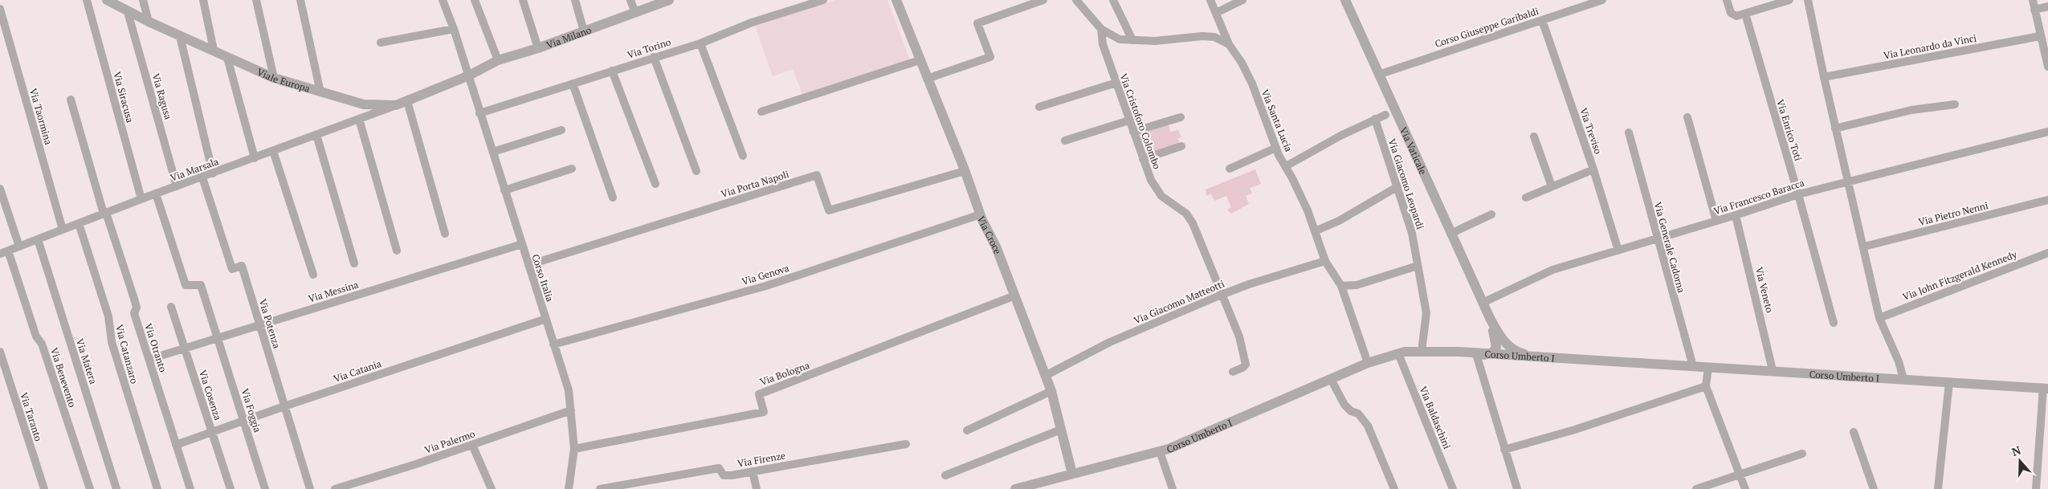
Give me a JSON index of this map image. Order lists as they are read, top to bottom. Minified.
{"streets":{"street":["Corso Giuseppe Garibaldi","Via Milano","Via Leonardo da Vinci","Via Torino","Viale Europa","Via Ragusa","Via Siracusa","Via Taormina","Via Santa Lucia","Via Cristoforo Colombo","Via Enrico Toti","Via Treviso","Via Vaticale","Via Marsala","Via Porta Napoli","Via Giacomo Leopardi","Via Francesco Baracca","Via Pietro Nenni","Via Croce","Via Generale Cadorna","Via Genova","Via John Fitzgerald Kennedy","Corso Italia","Via Veneto","Via Messina","Via Giacomo Matteotti","Via Potenza","Via Otranto","Via Catanzaro","Corso Umberto I","Via Matera","Via Catania","Via Bologna","Via Benevento","Via Cosenza","Via Foggia","Via Taranto","Via Baldaschini","Via Palermo","Via Firenze"]},"crossings":[["Corso Giuseppe Garibaldi","Via Treviso"],["Corso Giuseppe Garibaldi","Via Vaticale"],["Via Milano","Viale Europa"],["Via Milano","Corso Italia"],["Via Torino","Corso Italia"],["Viale Europa","Via Ragusa"],["Viale Europa","Via Marsala"],["Viale Europa","Corso Italia"],["Via Ragusa","Via Marsala"],["Via Siracusa","Via Marsala"],["Via Taormina","Via Marsala"],["Via Santa Lucia","Via Giacomo Matteotti"],["Via Santa Lucia","Corso Umberto I"],["Via Cristoforo Colombo","Via Giacomo Matteotti"],["Via Enrico Toti","Via Francesco Baracca"],["Via Treviso","Via Francesco Baracca"],["Via Vaticale","Via Francesco Baracca"],["Via Vaticale","Corso Umberto I"],["Via Marsala","Via Potenza"],["Via Marsala","Via Otranto"],["Via Marsala","Via Catanzaro"],["Via Marsala","Via Matera"],["Via Marsala","Via Benevento"],["Via Marsala","Via Foggia"],["Via Porta Napoli","Via Croce"],["Via Porta Napoli","Corso Italia"],["Via Giacomo Leopardi","Corso Umberto I"],["Via Francesco Baracca","Via Generale Cadorna"],["Via Francesco Baracca","Via Veneto"],["Via Croce","Via Genova"],["Via Croce","Via Giacomo Matteotti"],["Via Croce","Corso Umberto I"],["Via Croce","Via Bologna"],["Via Generale Cadorna","Corso Umberto I"],["Via Genova","Corso Italia"],["Corso Italia","Via Messina"],["Corso Italia","Via Catania"],["Corso Italia","Via Bologna"],["Corso Italia","Via Palermo"],["Via Veneto","Corso Umberto I"],["Via Messina","Via Potenza"],["Via Messina","Via Otranto"],["Via Messina","Via Cosenza"],["Via Messina","Via Foggia"],["Via Potenza","Via Catania"],["Via Otranto","Via Catania"],["Corso Umberto I","Via Baldaschini"],["Via Catania","Via Cosenza"],["Via Catania","Via Foggia"]],"north":"top"}
